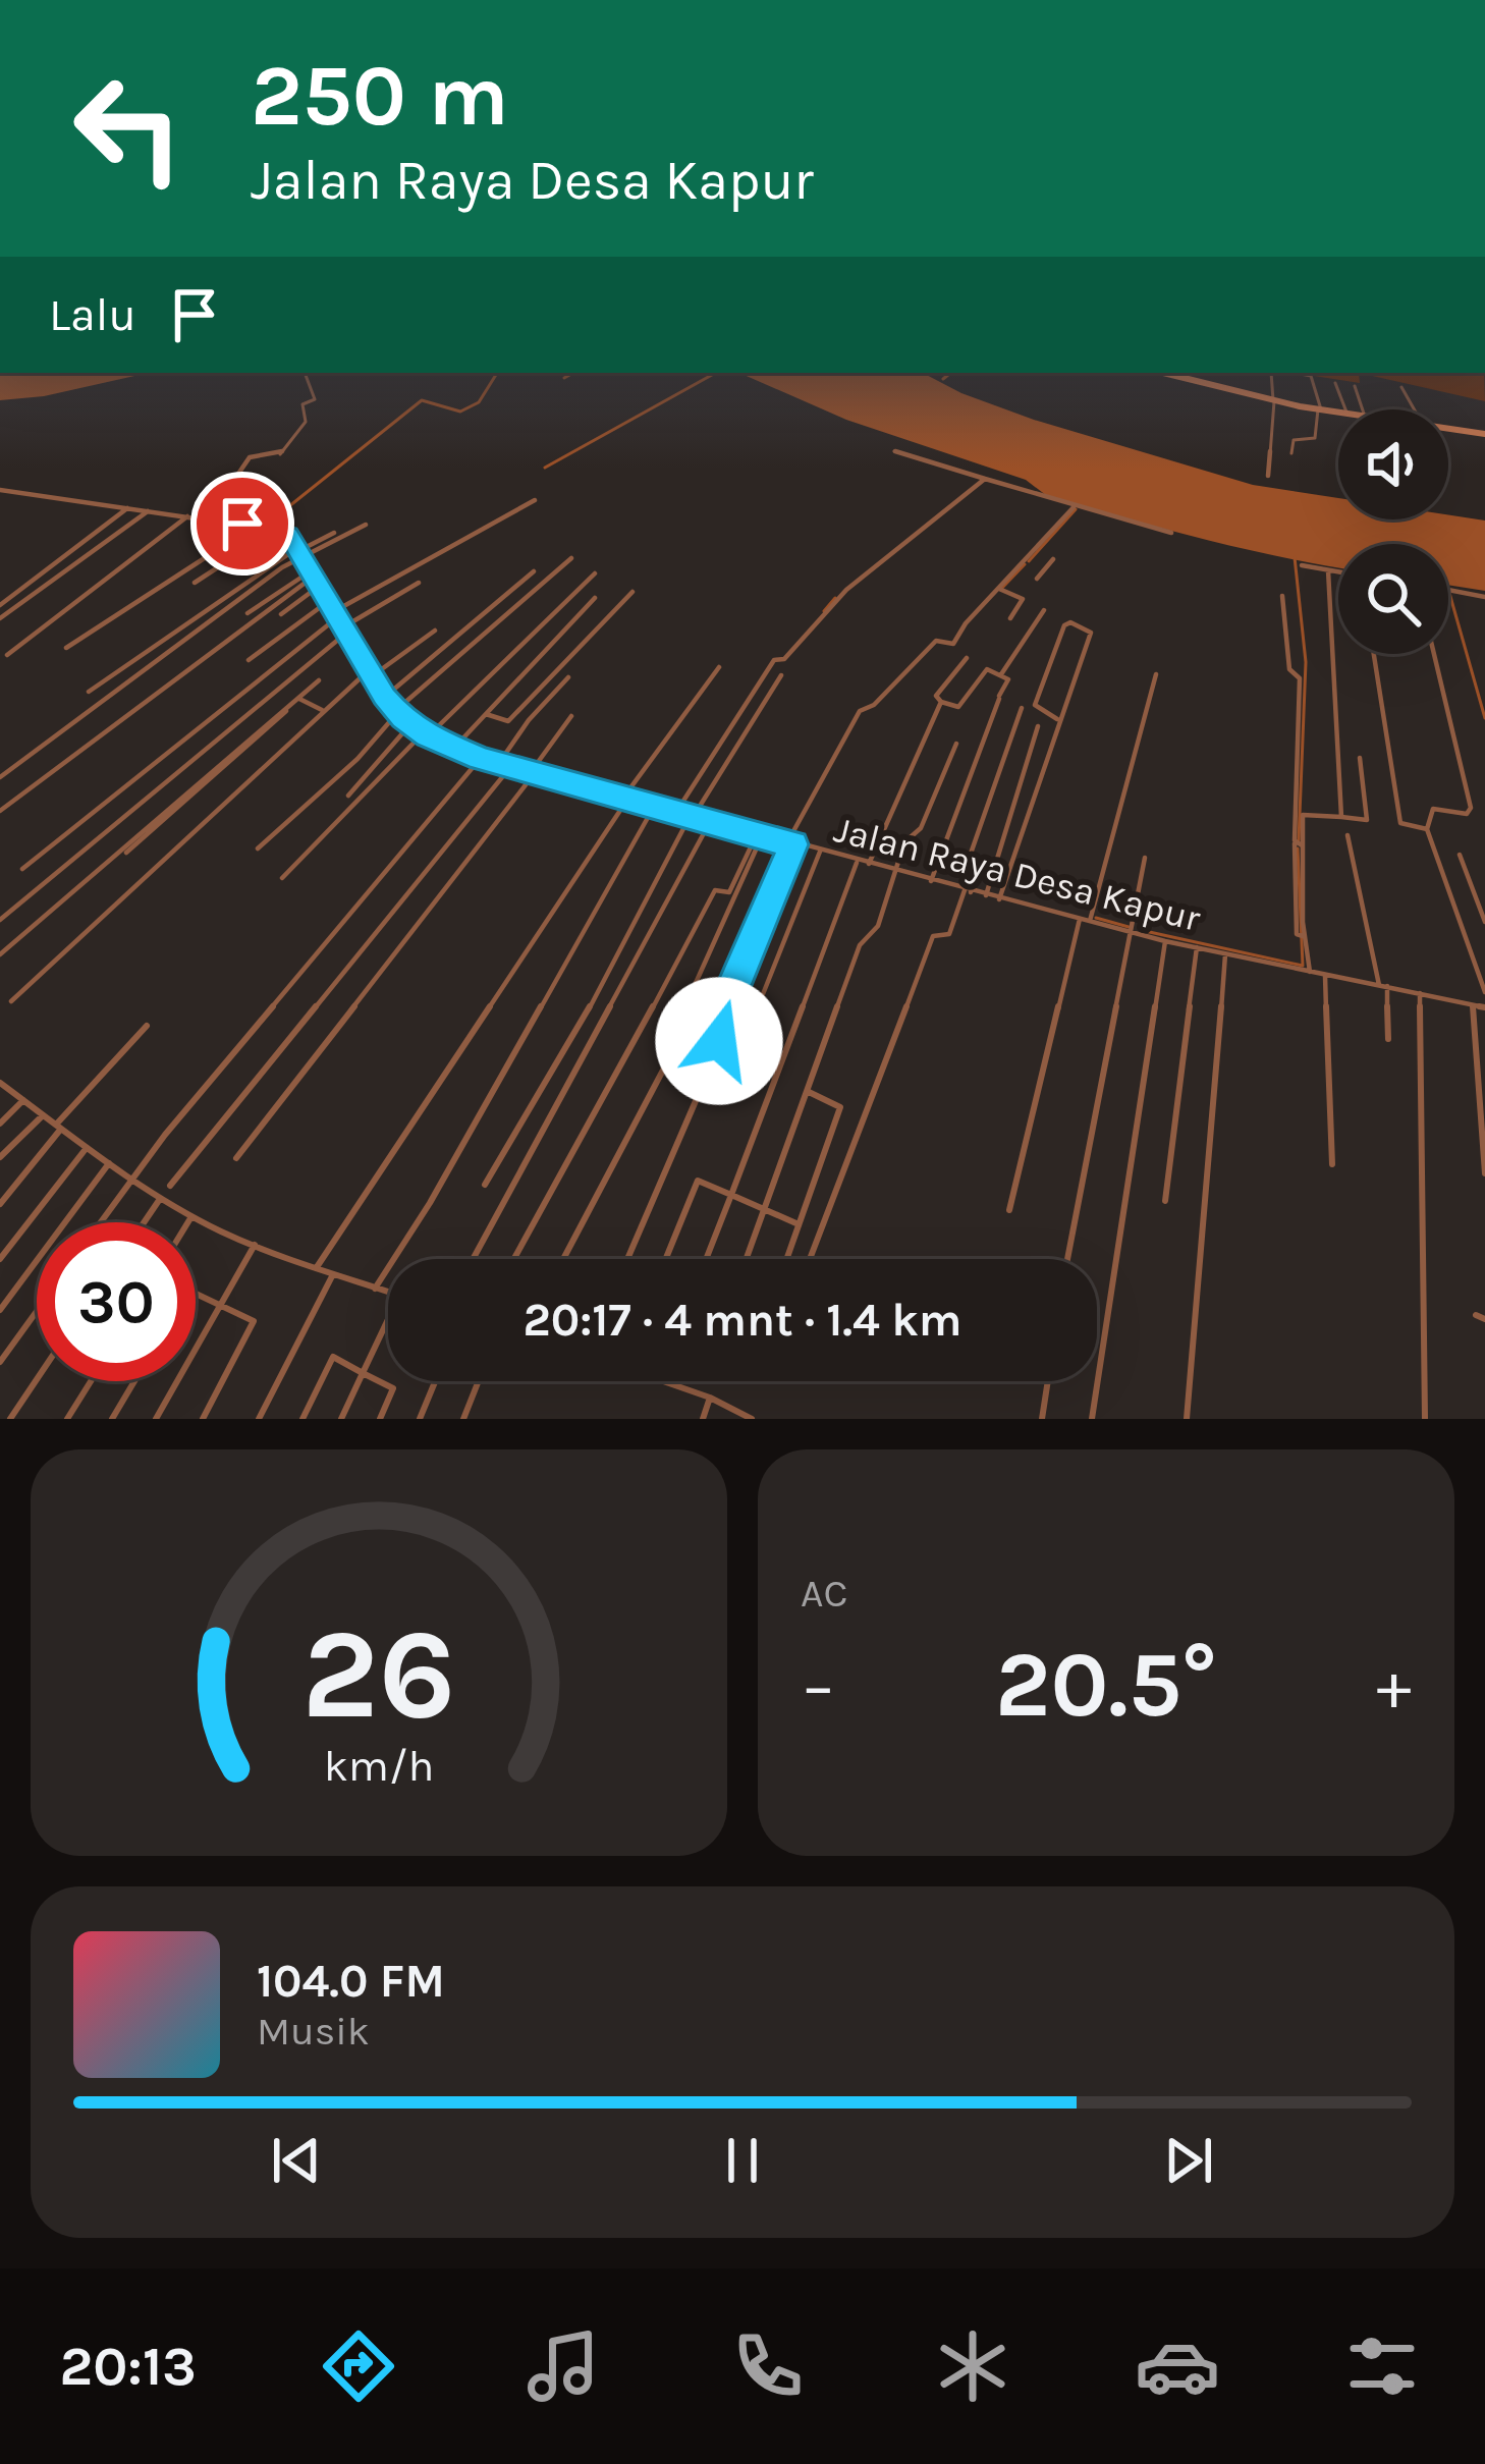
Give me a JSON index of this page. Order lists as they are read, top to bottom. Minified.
{"streets":{"street":["Jalan Raya Desa Kapur"]},"page":{"turn":["250 m","Jalan Raya Desa Kapur"],"then":"Lalu","limit":"30","trip":"20:17 · 4 mnt · 1.4 km","tile":"AC","heat":["−","20.5°","+"],"song":["104.0 FM","Musik"],"tabs":"20:13","gauge":["26","km/h"]}}
